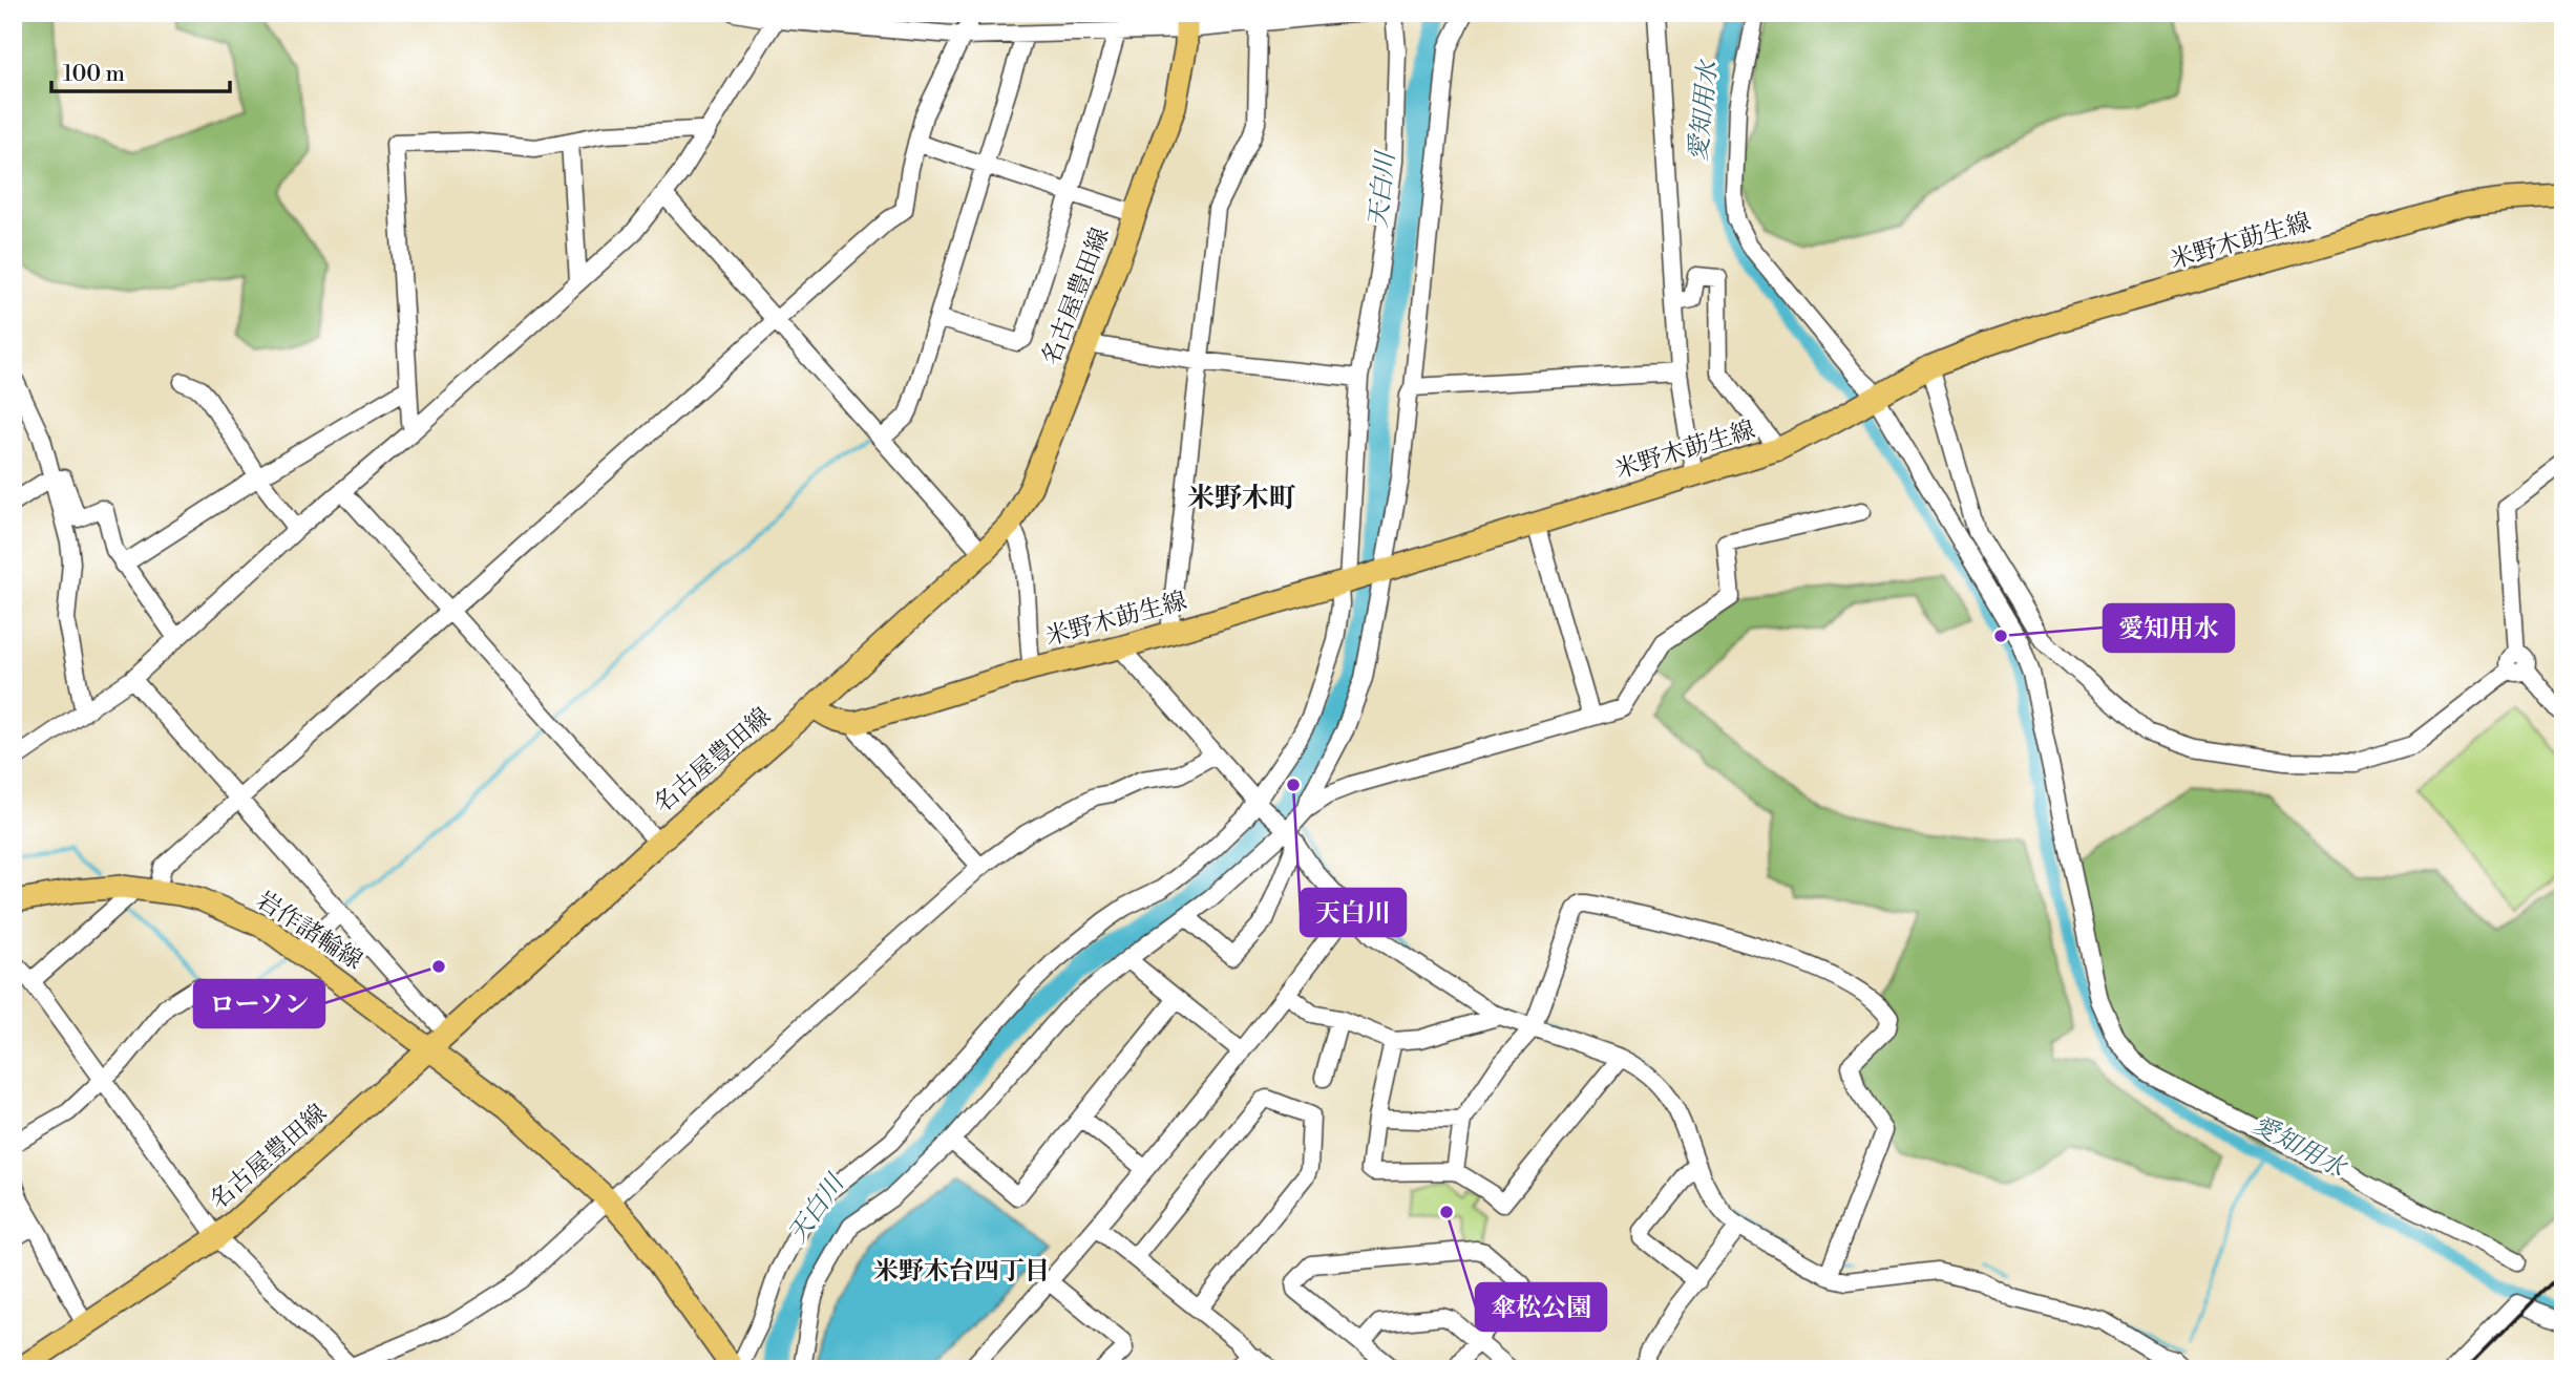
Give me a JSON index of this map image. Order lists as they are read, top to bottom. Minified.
{"streets":{"main road":["米野木莇生線","名古屋豊田線","岩作諸輪線"]},"crossings":[["名古屋豊田線","岩作諸輪線"]],"districts":["米野木町","米野木台四丁目"],"water":["愛知用水","天白川"],"places":["愛知用水","天白川","ローソン","傘松公園"],"scale_bar":"100 m"}
